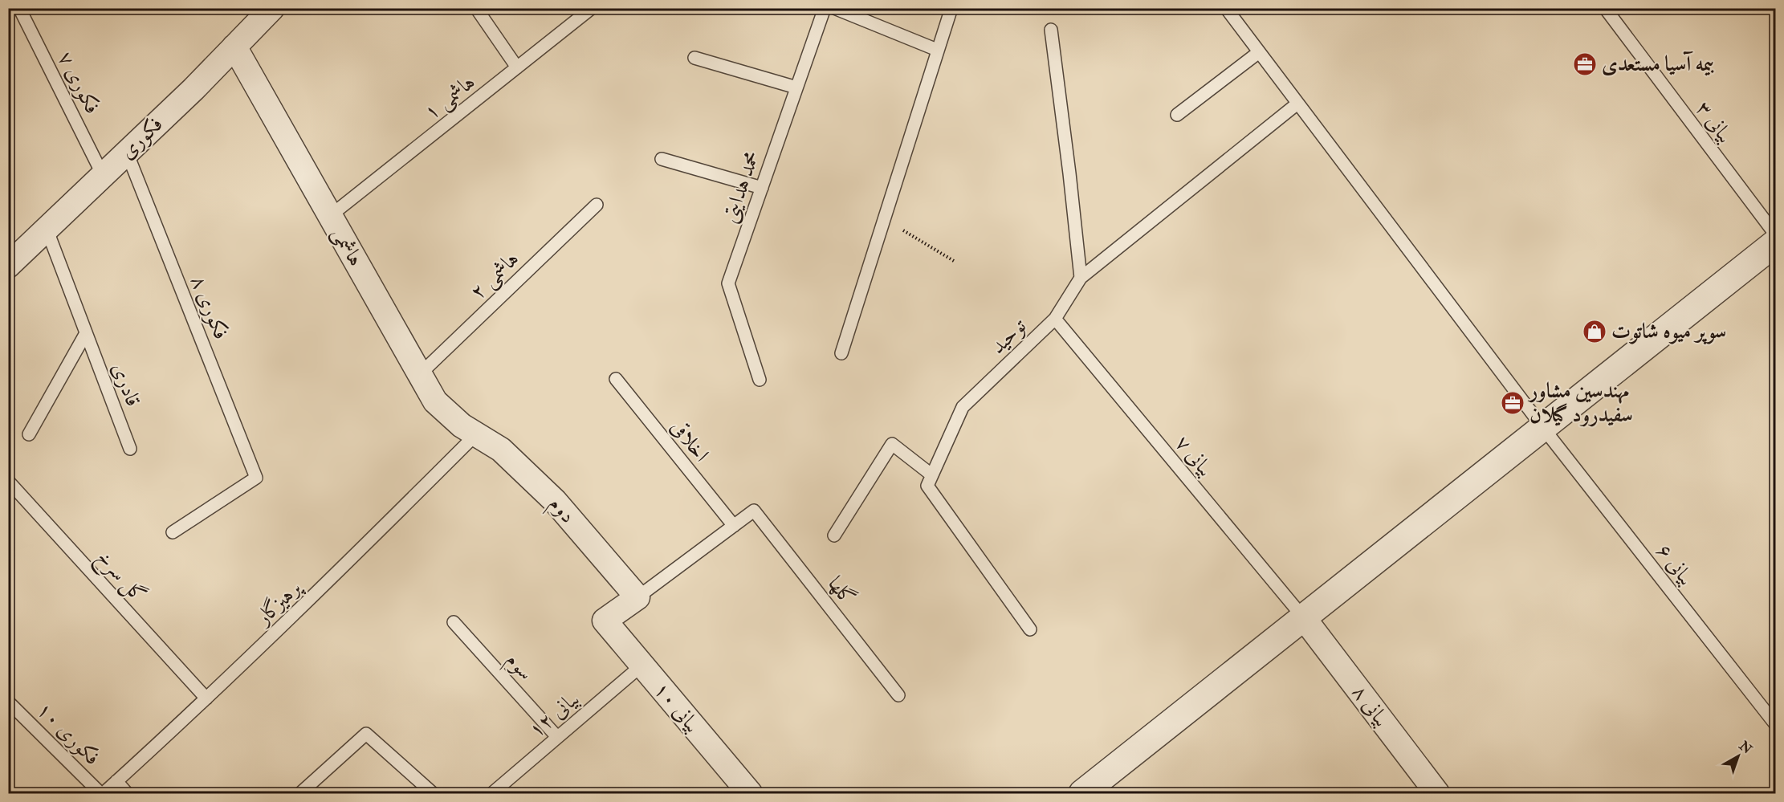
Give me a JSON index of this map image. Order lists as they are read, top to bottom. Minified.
{"streets":{"street":["فکوری","هاشمی","دوم","بیانی ۸","بیانی ۱۰"],"lane":["فکوری ۷","هاشمی ۱","بیانی ۳","محمد هدایتی","هاشمی ۲","فکوری ۸","توحید","قادری","اخلاقی","بیانی ۷","بیانی ۶","گل سرخ","گلها","پرهیزگار","سوم","بیانی ۱۲","فکوری ۱۰"]},"crossings":[["فکوری ۷","فکوری"],["هاشمی ۱","هاشمی"],["فکوری","هاشمی"],["فکوری","فکوری ۸"],["فکوری","قادری"],["هاشمی","هاشمی ۲"],["هاشمی","دوم"],["هاشمی","پرهیزگار"],["توحید","بیانی ۷"],["توحید","بیانی ۶"],["اخلاقی","گلها"],["بیانی ۷","بیانی ۸"],["دوم","پرهیزگار"],["دوم","بیانی ۱۰"],["گل سرخ","پرهیزگار"],["پرهیزگار","فکوری ۱۰"],["سوم","بیانی ۱۲"],["بیانی ۱۰","بیانی ۱۲"]],"places":{"office":["بیمه آسیا مستعدی","مهندسین مشاور سفیدرود گیلان"],"shop":["سوپر میوه شاتوت"]},"north":"top right"}
